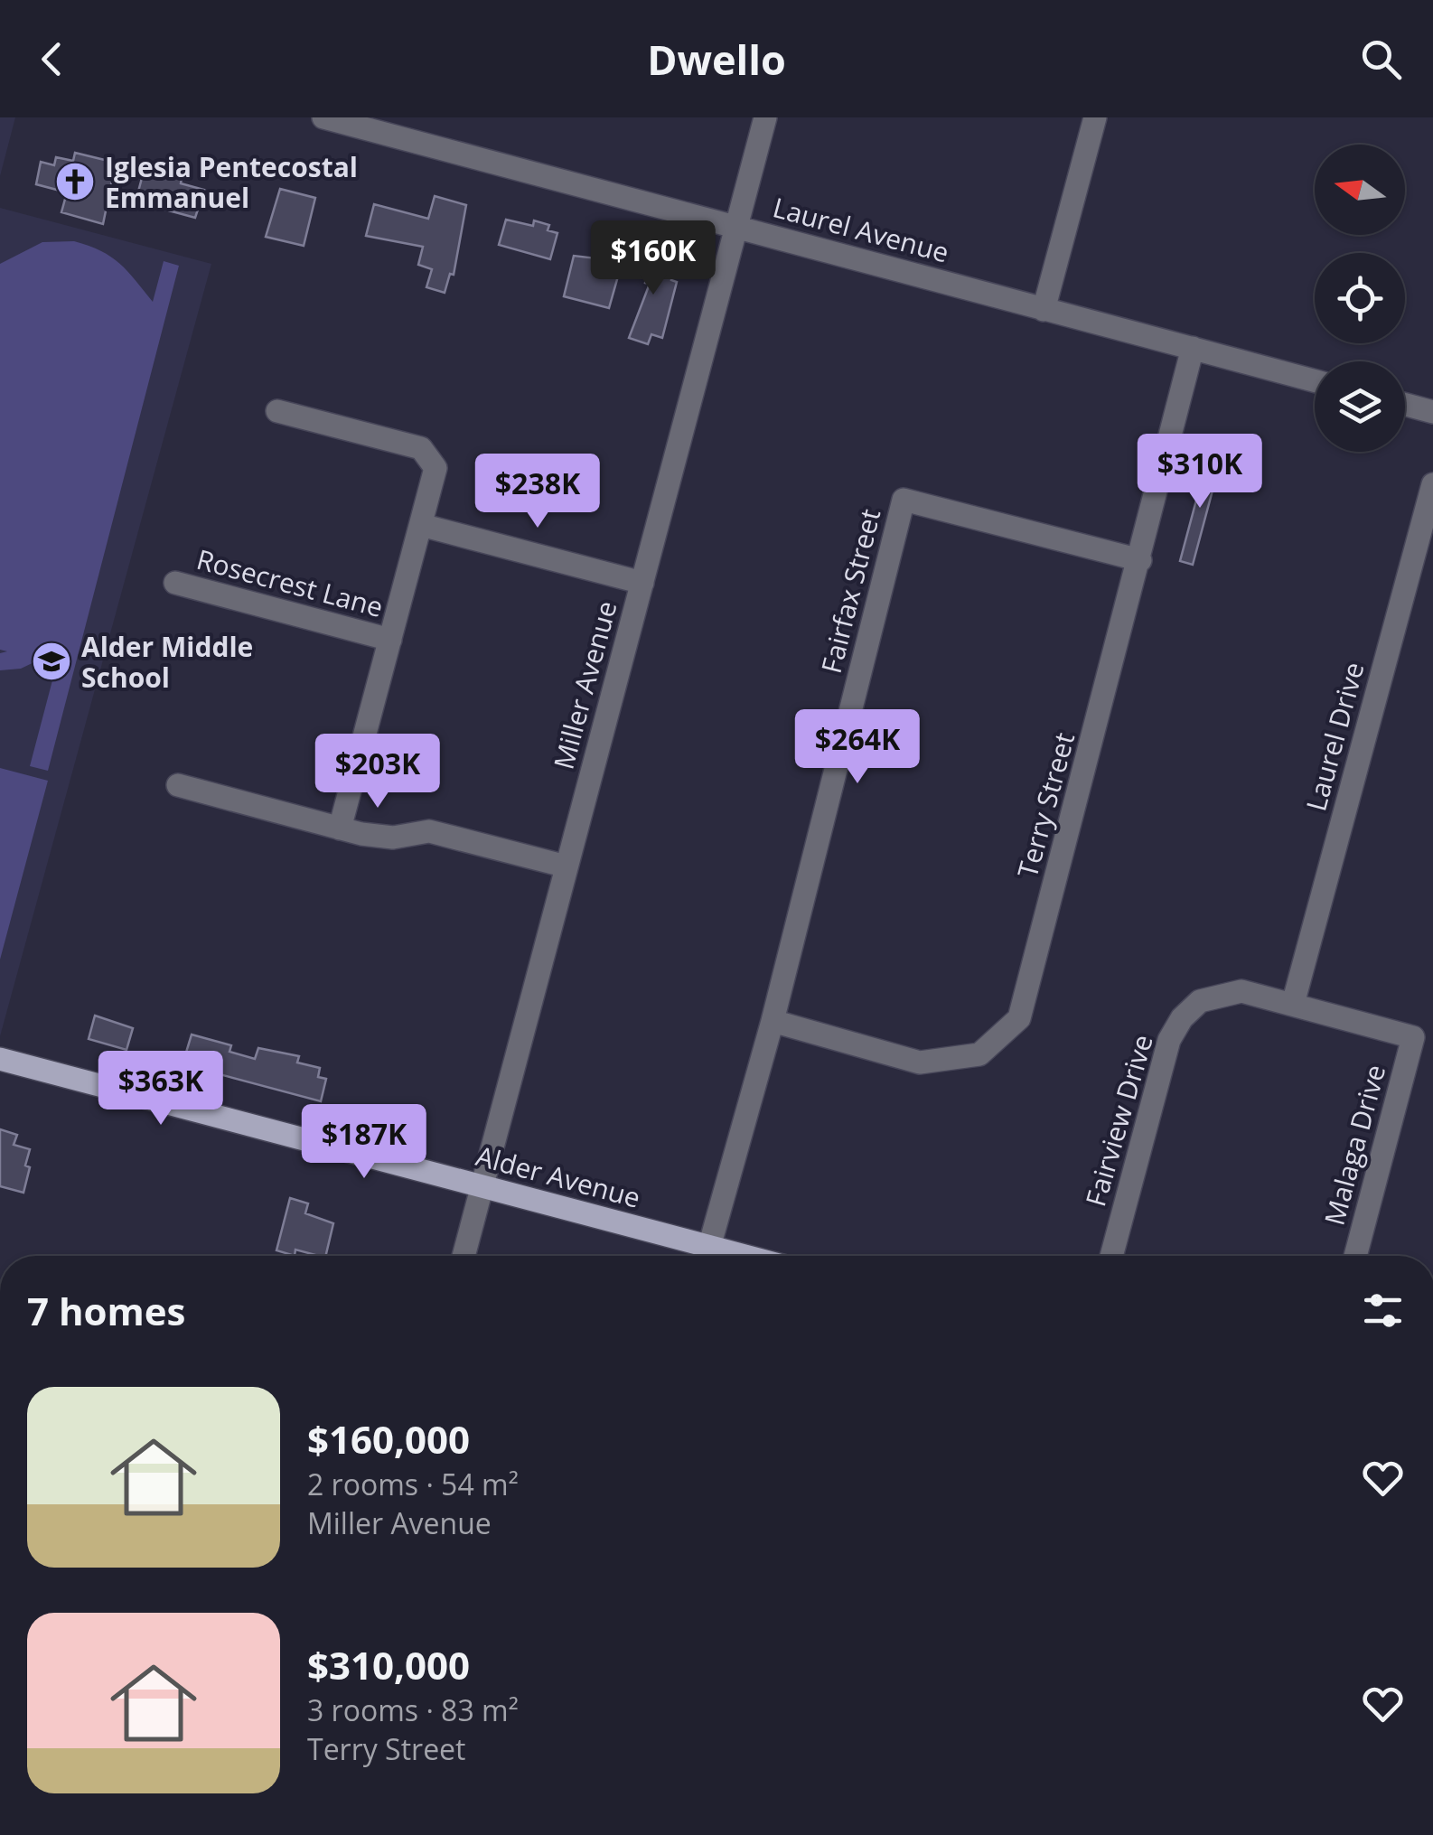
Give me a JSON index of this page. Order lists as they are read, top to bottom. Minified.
{"streets":{"main road":["Alder Avenue"],"street":["Laurel Avenue","Rosecrest Lane","Fairfax Street","Miller Avenue","Laurel Drive","Terry Street","Fairview Drive","Malaga Drive"]},"crossings":[["Laurel Avenue","Miller Avenue"],["Laurel Avenue","Terry Street"],["Fairfax Street","Terry Street"],["Fairfax Street","Alder Avenue"],["Miller Avenue","Alder Avenue"],["Laurel Drive","Fairview Drive"],["Fairview Drive","Malaga Drive"]],"places":{"church":["Iglesia Pentecostal Emmanuel"],"school or university":["Alder Middle School"]},"north":"left","page":{"header":"Dwello","price":["$160K","$310K","$238K","$264K","$203K","$363K","$187K"],"heading":"7 homes","list":[{"name":"$160,000","note":"2 rooms · 54 m² · Miller Avenue"},{"name":"$310,000","note":"3 rooms · 83 m² · Terry Street"}]}}
